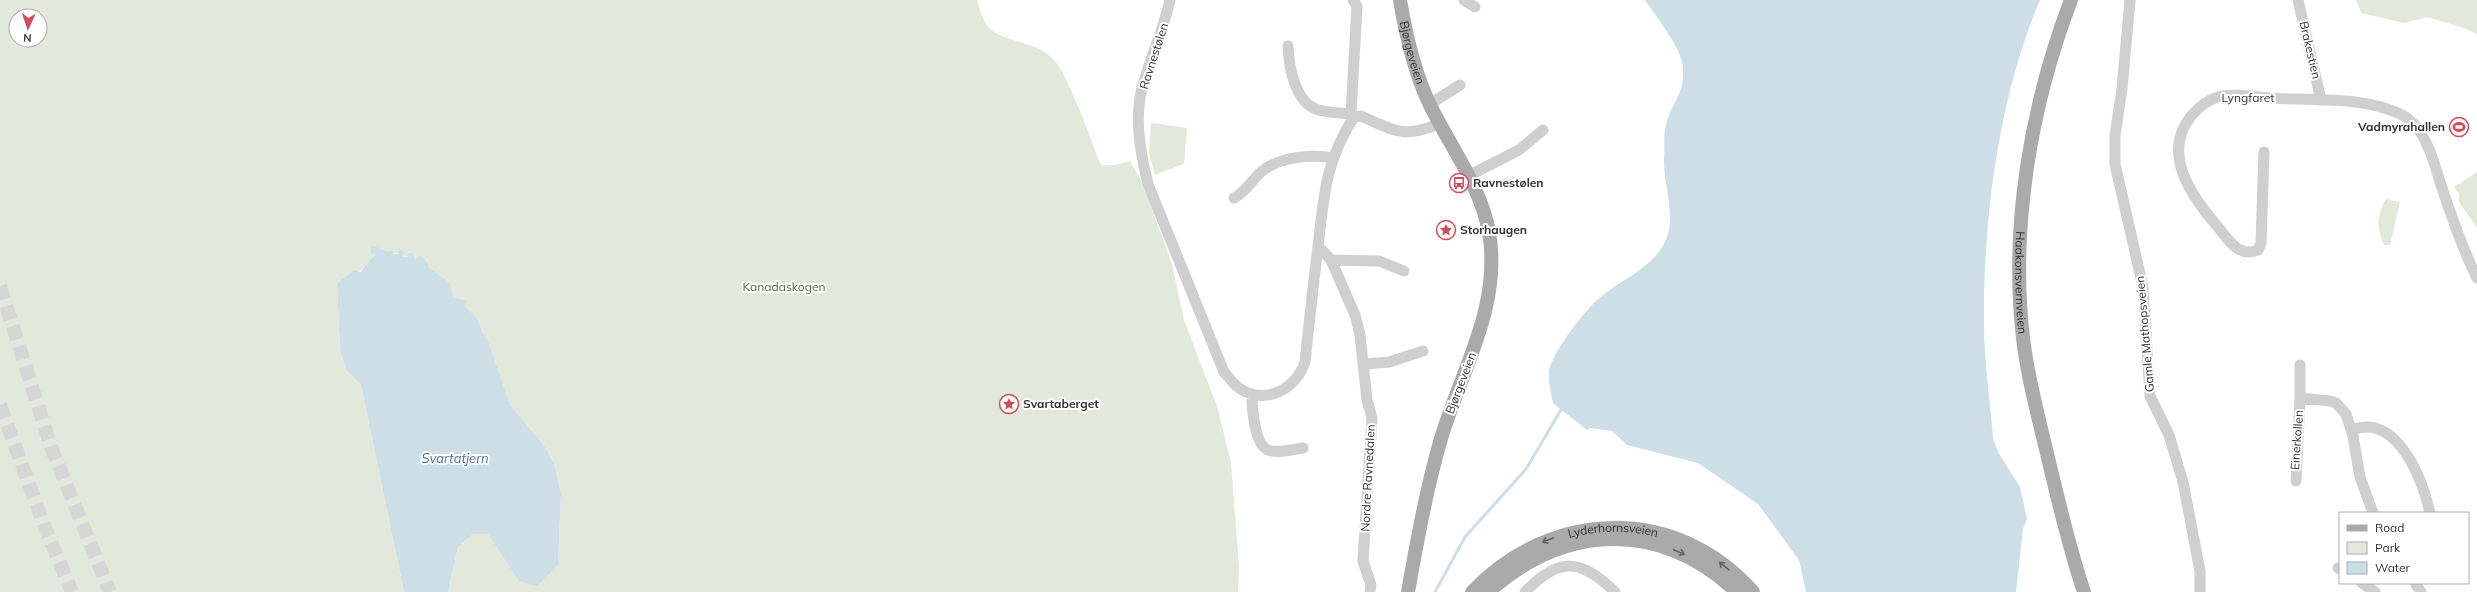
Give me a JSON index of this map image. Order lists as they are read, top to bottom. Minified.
{"streets":{"main road":["Bjørgeveien","Haakonsvernveien","Lyderhornsveien"],"street":["Brakestien","Ravnestølen","Lyngfaret","Gamle Mathopsveien","Einerkollen","Nordre Ravnedalen"]},"crossings":[["Brakestien","Lyngfaret"]],"water":["Svartatjern"],"parks":["Kanadaskogen"],"places":{"sports":["Vadmyrahallen"],"bus stop":["Ravnestølen"],"place":["Storhaugen","Svartaberget"]},"legend":["Road","Park","Water"],"north":"bottom"}
